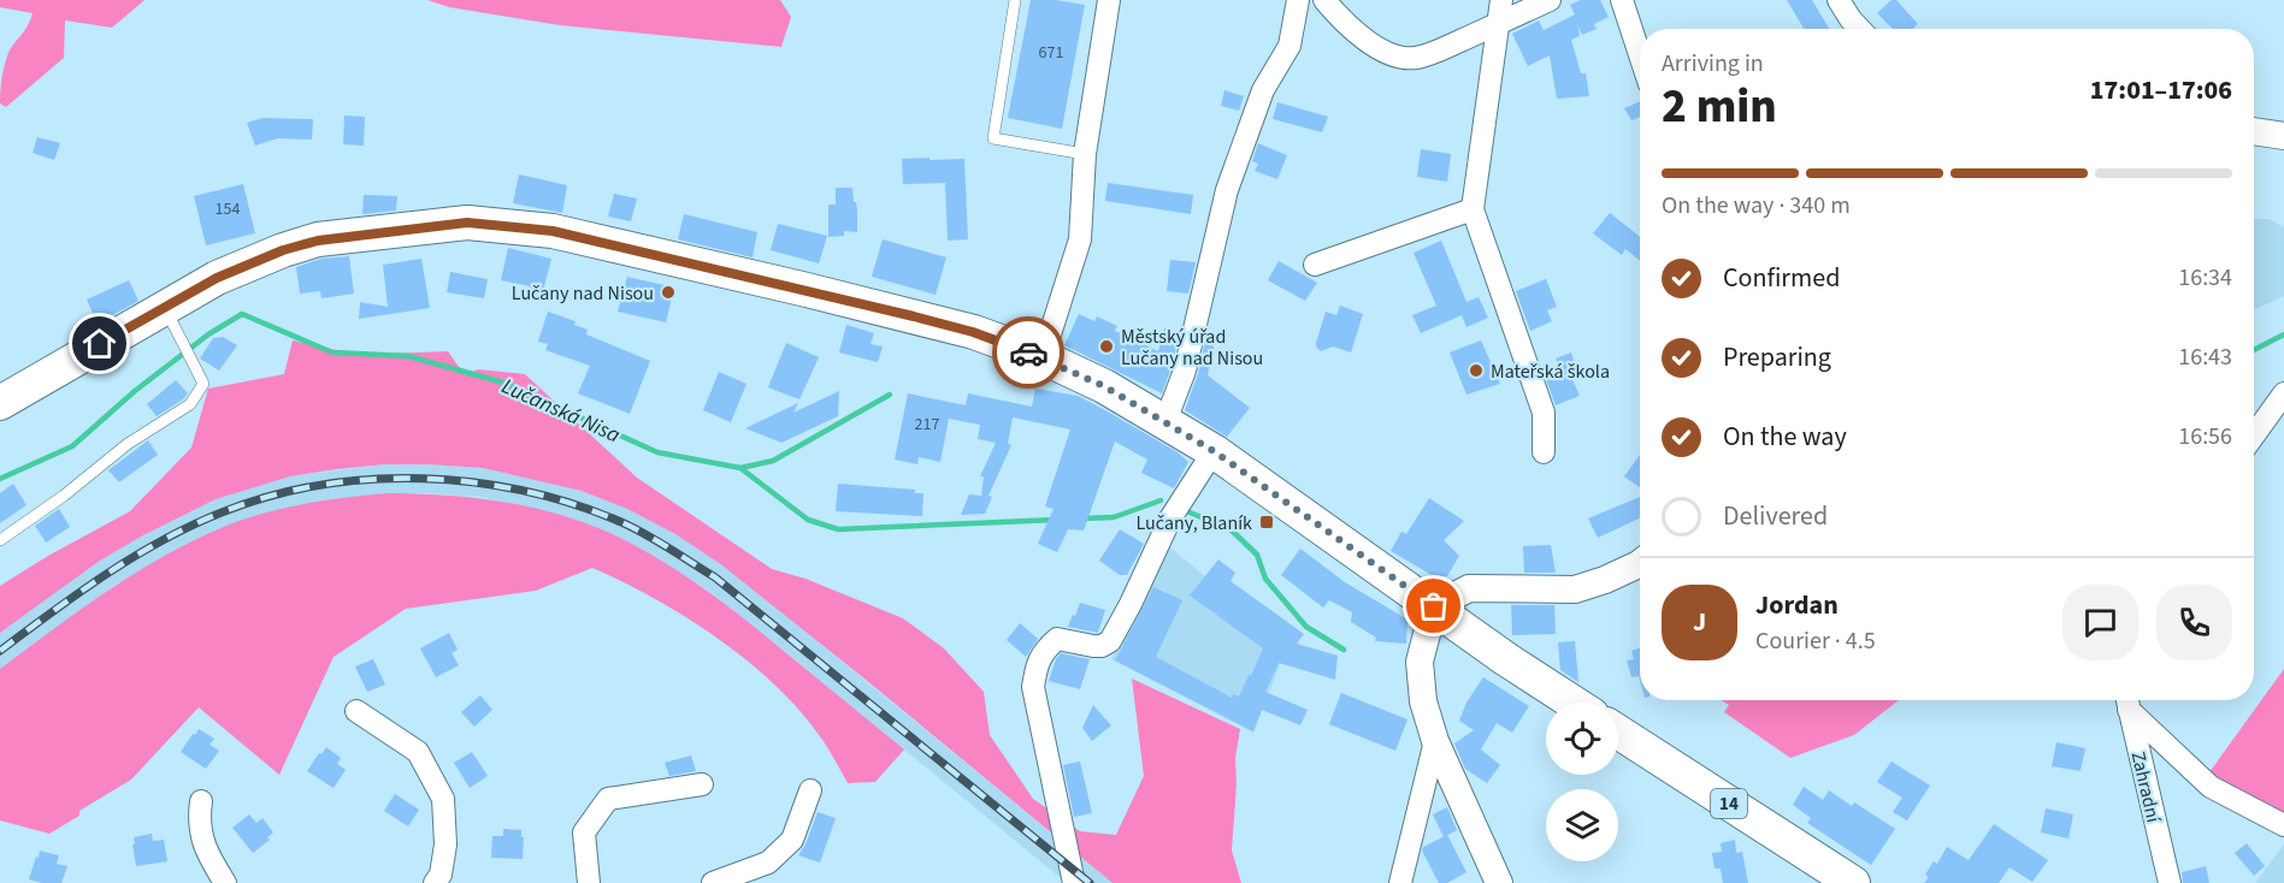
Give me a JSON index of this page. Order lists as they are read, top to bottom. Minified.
{"streets":{"main road":["14"],"street":["Zahradní"]},"water":["Lučanská Nisa"],"places":{"other":["Lučany nad Nisou","Městský úřad Lučany nad Nisou","Mateřská škola"],"transit":["Lučany, Blaník"]},"house_numbers":["671","154","217"],"page":{"heading":["2 min","Arriving in","17:01–17:06"],"panel":["Jordan","Courier · 4.5"],"bar":"On the way · 340 m","list":[["Confirmed","16:34"],["Preparing","16:43"],["On the way","16:56"],"Delivered"],"round":"J"}}
